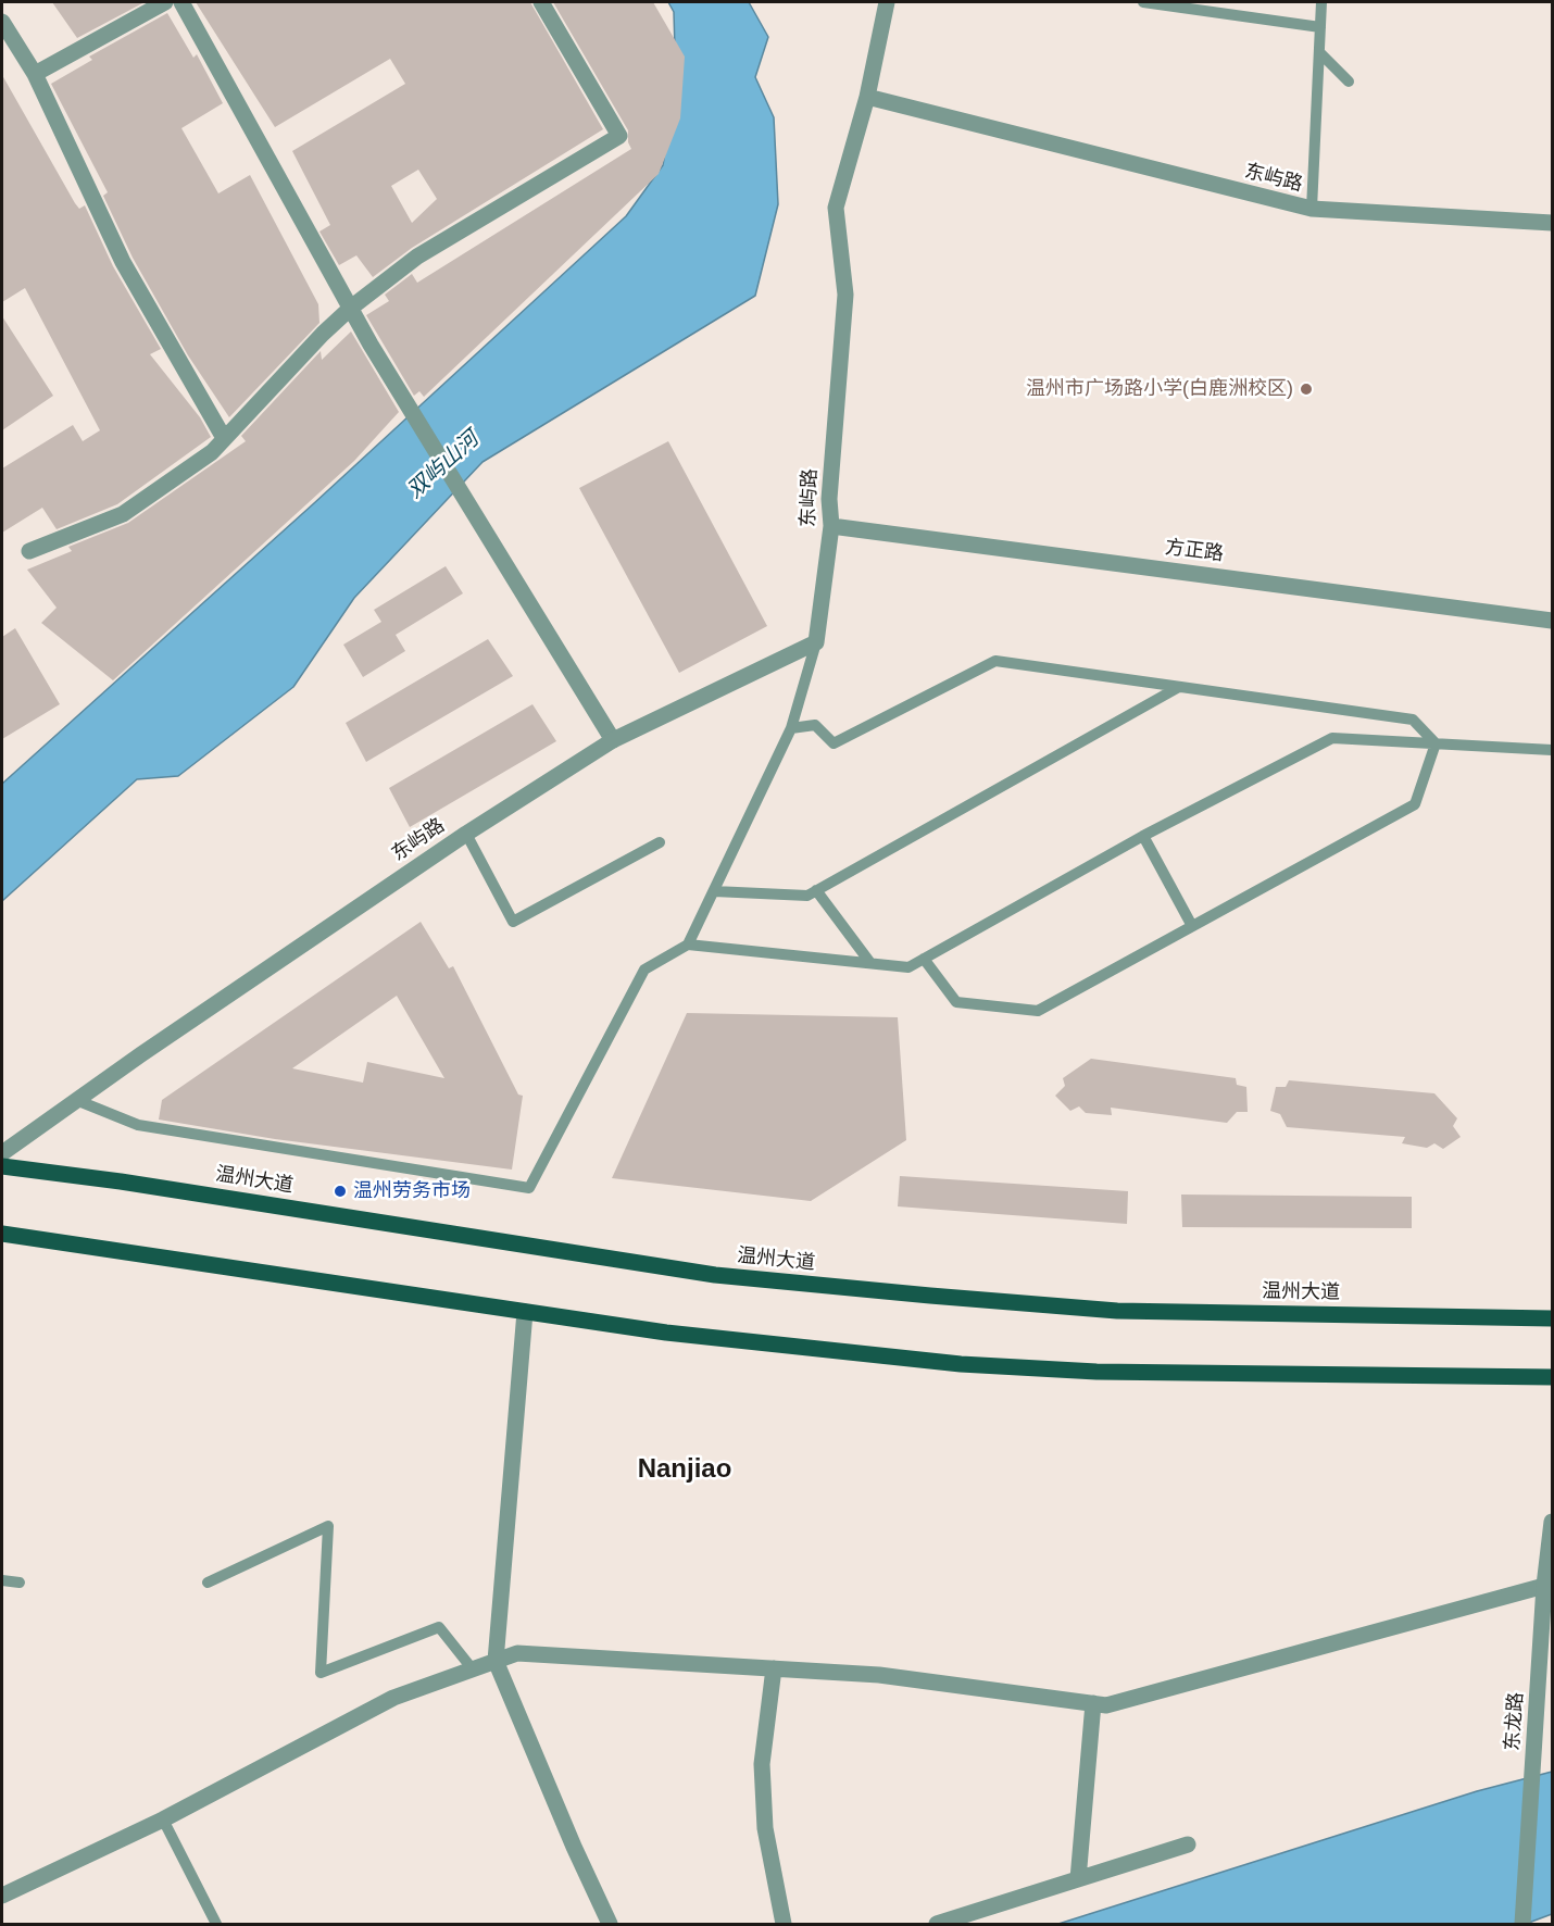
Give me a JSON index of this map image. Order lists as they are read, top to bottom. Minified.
{"streets":{"main road":["温州大道"],"street":["东屿路","方正路","东龙路"]},"crossings":[["东屿路","方正路"]],"districts":["Nanjiao"],"water":["双屿山河"],"places":["温州市广场路小学(白鹿洲校区)","温州劳务市场"]}
